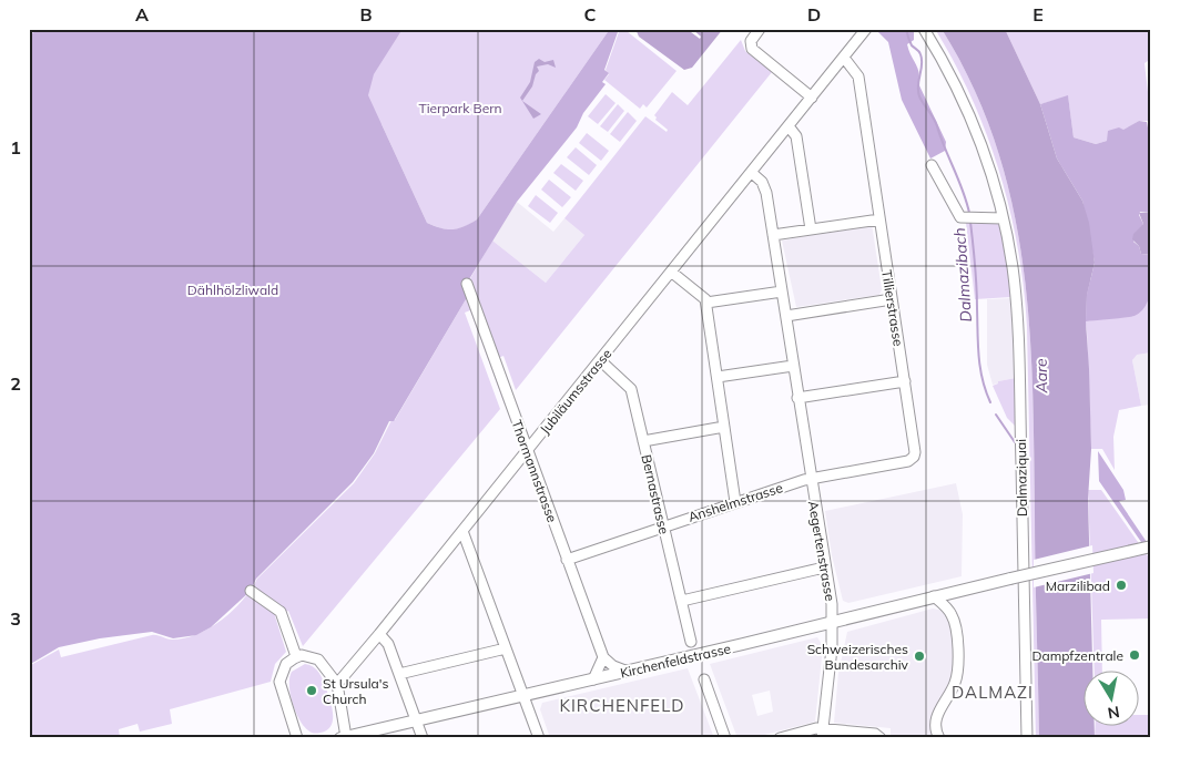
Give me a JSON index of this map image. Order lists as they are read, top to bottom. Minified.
{"streets":{"main road":["Kirchenfeldstrasse"],"street":["Tillierstrasse","Jubiläumsstrasse","Thormannstrasse","Dalmaziquai","Bernastrasse","Anshelmstrasse","Aegertenstrasse"]},"crossings":[["Tillierstrasse","Jubiläumsstrasse"],["Tillierstrasse","Anshelmstrasse"],["Tillierstrasse","Aegertenstrasse"],["Jubiläumsstrasse","Thormannstrasse"],["Jubiläumsstrasse","Bernastrasse"],["Jubiläumsstrasse","Aegertenstrasse"],["Thormannstrasse","Anshelmstrasse"],["Bernastrasse","Anshelmstrasse"],["Anshelmstrasse","Aegertenstrasse"],["Aegertenstrasse","Kirchenfeldstrasse"]],"districts":["DALMAZI","KIRCHENFELD"],"water":["Dalmazibach","Aare"],"parks":["Tierpark Bern","Dählhölzliwald"],"places":["Marzilibad","Dampfzentrale","Schweizerisches Bundesarchiv","St Ursula's Church"],"north":"bottom","grid":{"columns":["A","B","C","D","E"],"rows":["1","2","3"]}}
